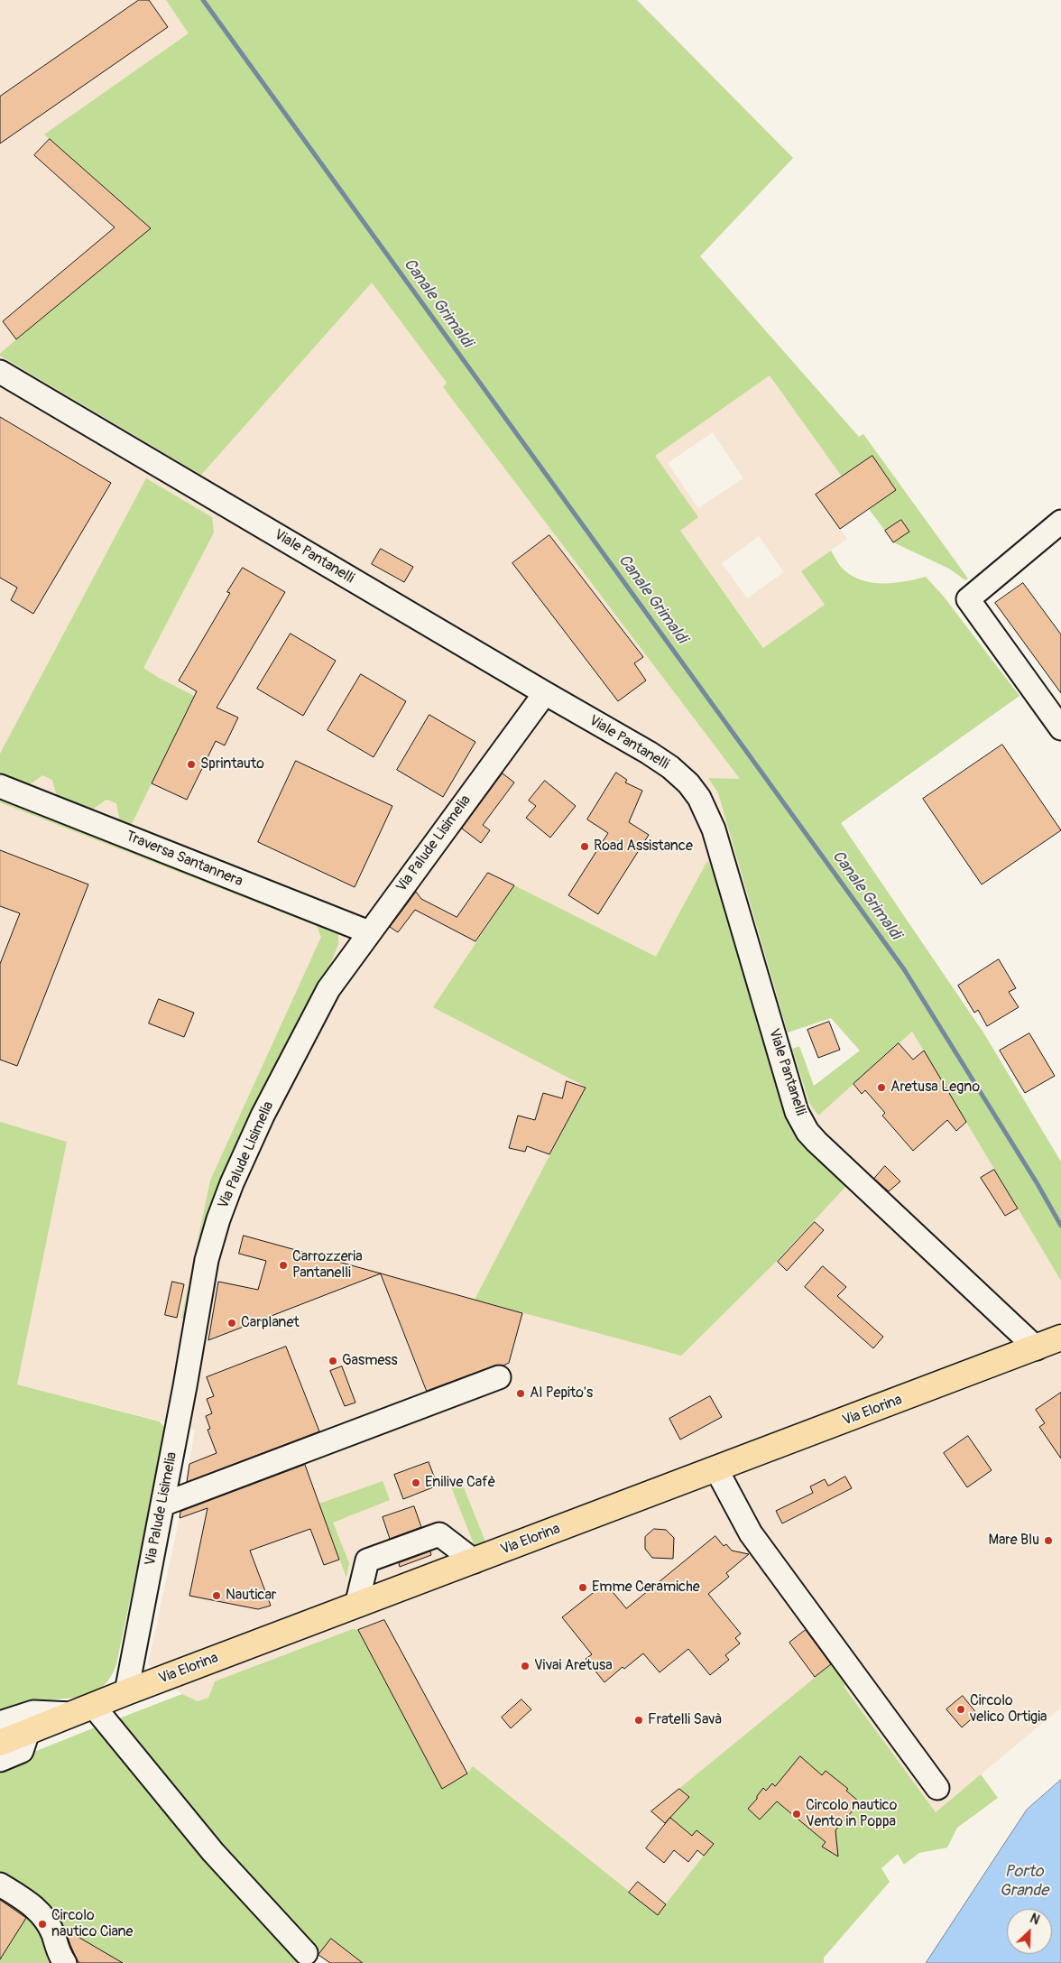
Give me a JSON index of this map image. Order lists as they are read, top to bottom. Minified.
{"streets":{"main road":["Via Elorina"],"street":["Viale Pantanelli","Via Palude Lisimelia","Traversa Santannera"]},"crossings":[["Viale Pantanelli","Via Palude Lisimelia"],["Viale Pantanelli","Via Elorina"],["Via Palude Lisimelia","Traversa Santannera"],["Via Palude Lisimelia","Via Elorina"]],"water":["Canale Grimaldi","Porto Grande"],"places":["Sprintauto","Road Assistance","Aretusa Legno","Carrozzeria Pantanelli","Carplanet","Gasmess","Al Pepito's","Enilive Cafè","Mare Blu","Emme Ceramiche","Nauticar","Vivai Aretusa","Circolo velico Ortigia","Fratelli Savà","Circolo nautico Vento in Poppa","Circolo nautico Ciane"],"north":"top right"}
